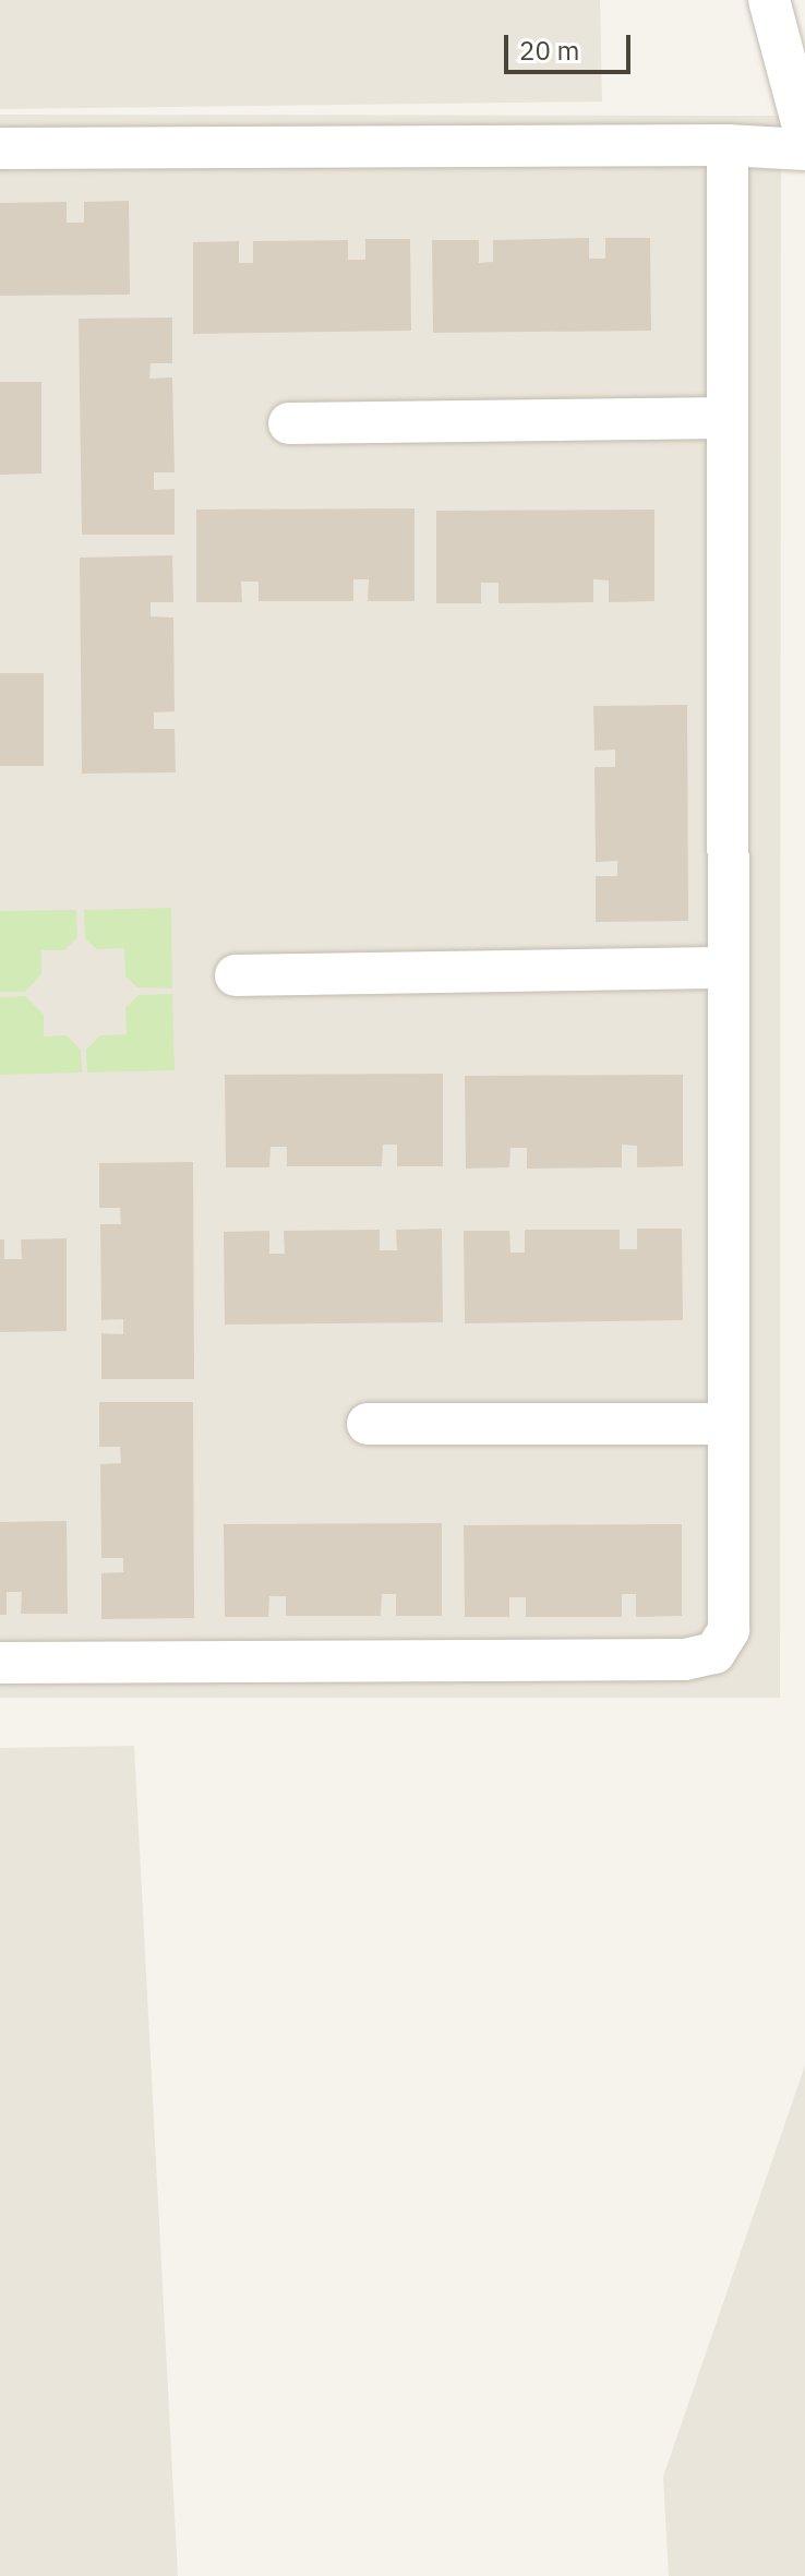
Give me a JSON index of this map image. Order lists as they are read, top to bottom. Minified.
{"scale_bar":"20 m"}
